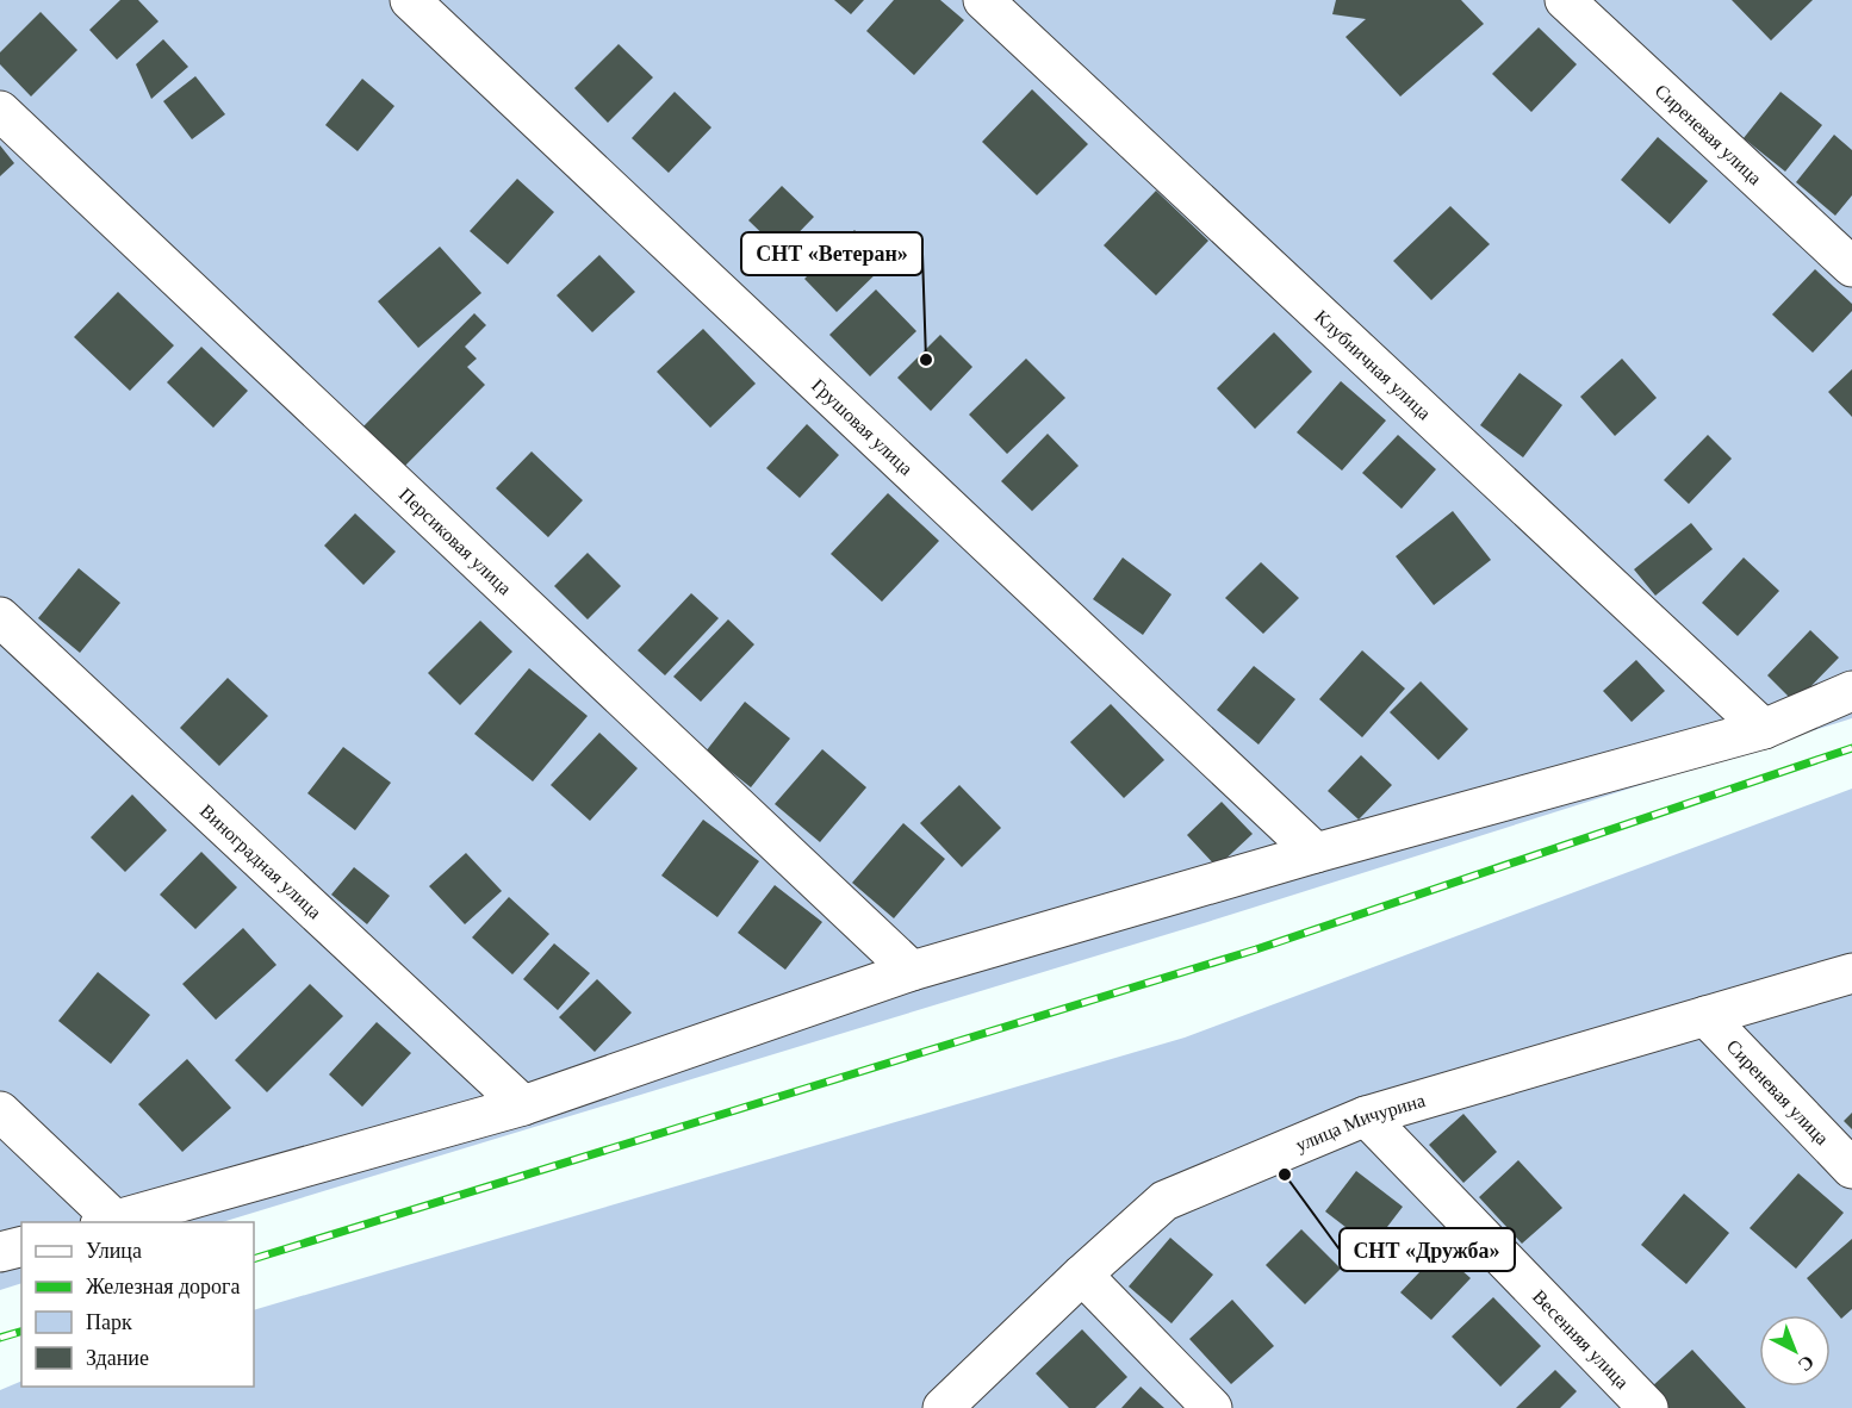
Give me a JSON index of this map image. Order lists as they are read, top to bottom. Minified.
{"streets":{"street":["Сиреневая улица","Клубничная улица","Грушовая улица","Персиковая улица","Виноградная улица","улица Мичурина","Весенняя улица"]},"crossings":[["Сиреневая улица","улица Мичурина"],["улица Мичурина","Весенняя улица"]],"places":["СНТ «Ветеран»","СНТ «Дружба»"],"legend":["Улица","Железная дорога","Парк","Здание"],"north":"bottom right"}
